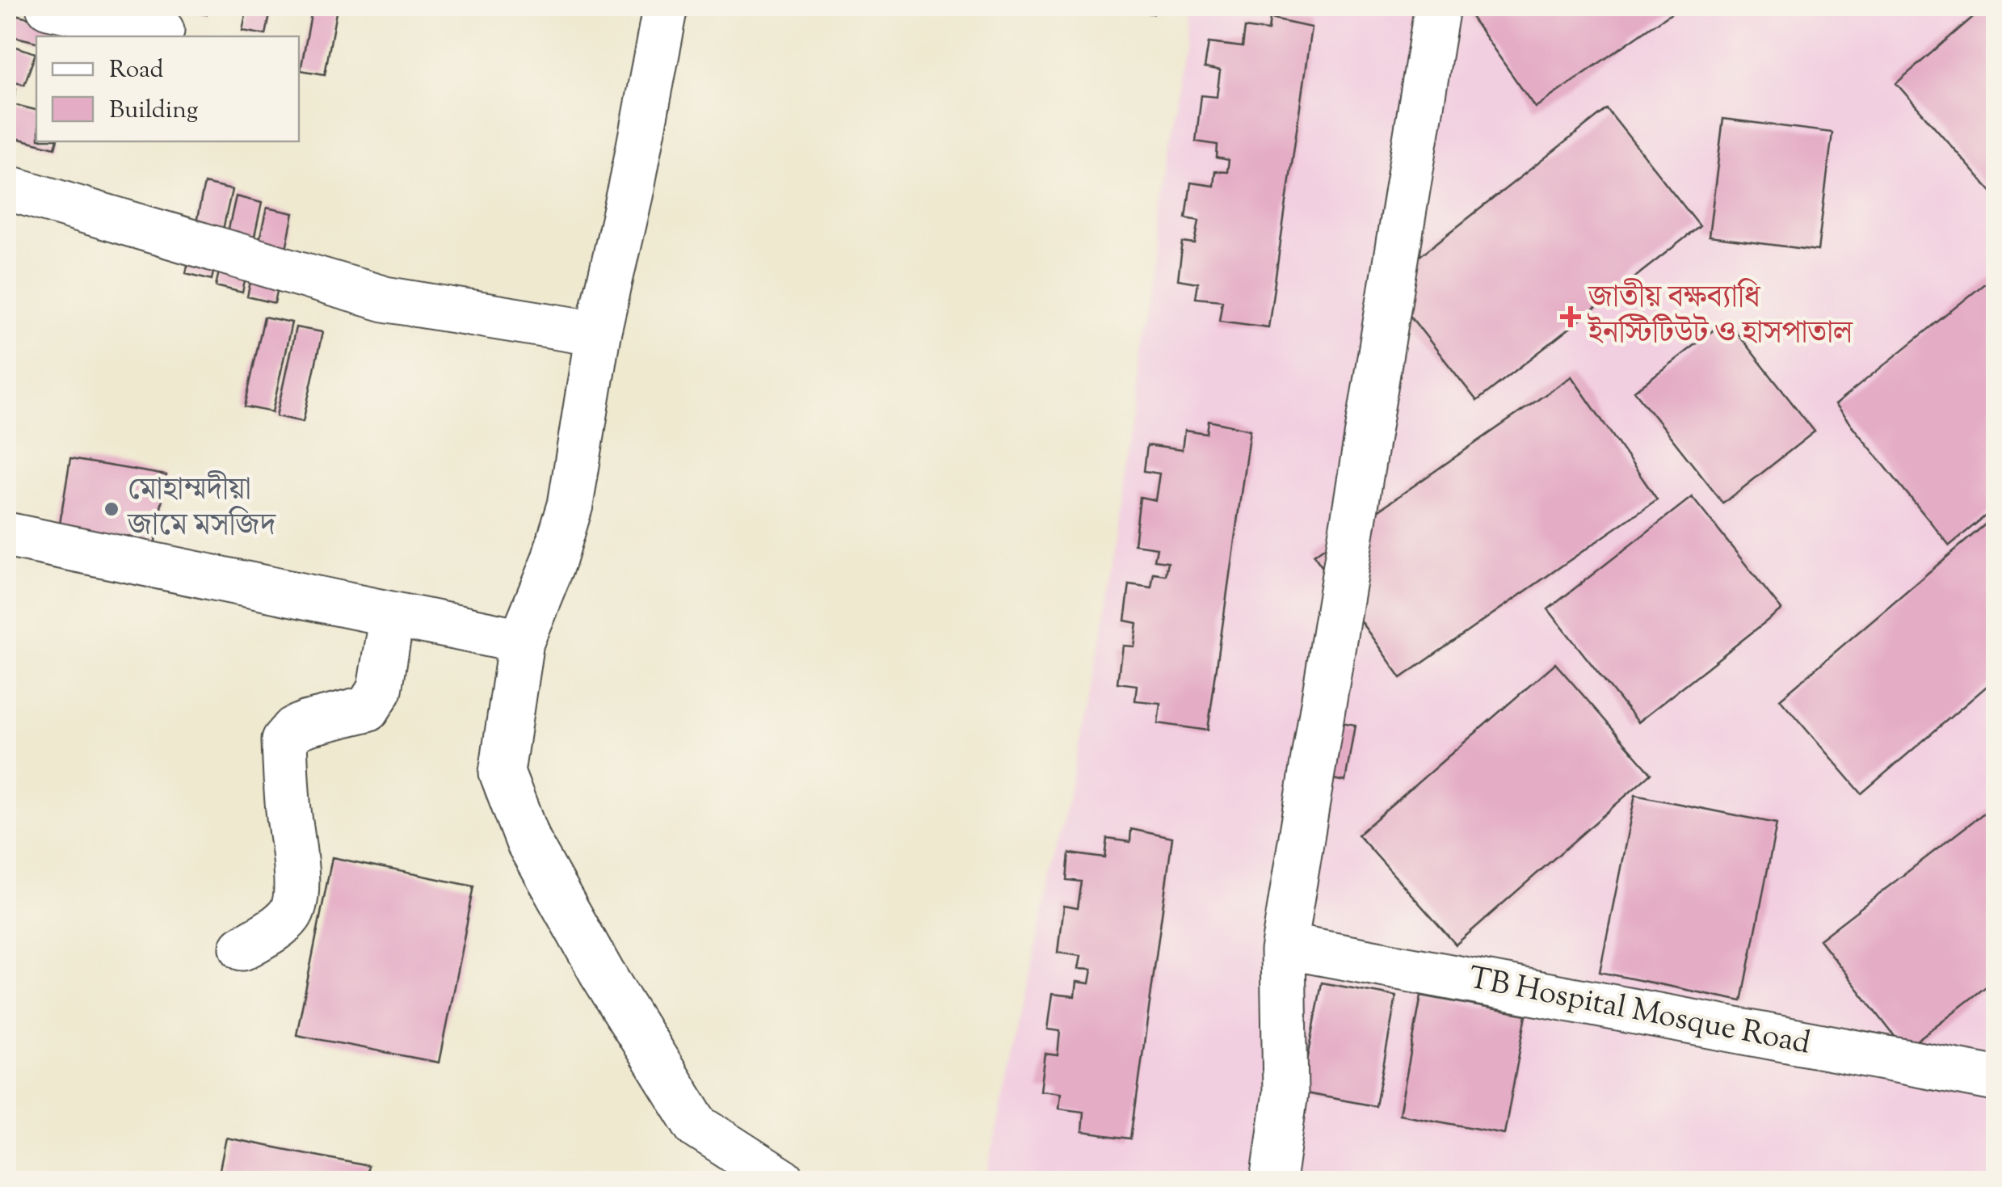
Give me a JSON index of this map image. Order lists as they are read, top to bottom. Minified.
{"streets":{"street":["TB Hospital Mosque Road"]},"places":{"health":["জাতীয় বক্ষব্যাধি ইনস্টিটিউট ও হাসপাতাল"],"other":["মোহাম্মদীয়া জামে মসজিদ"]},"legend":["Road","Building"]}
